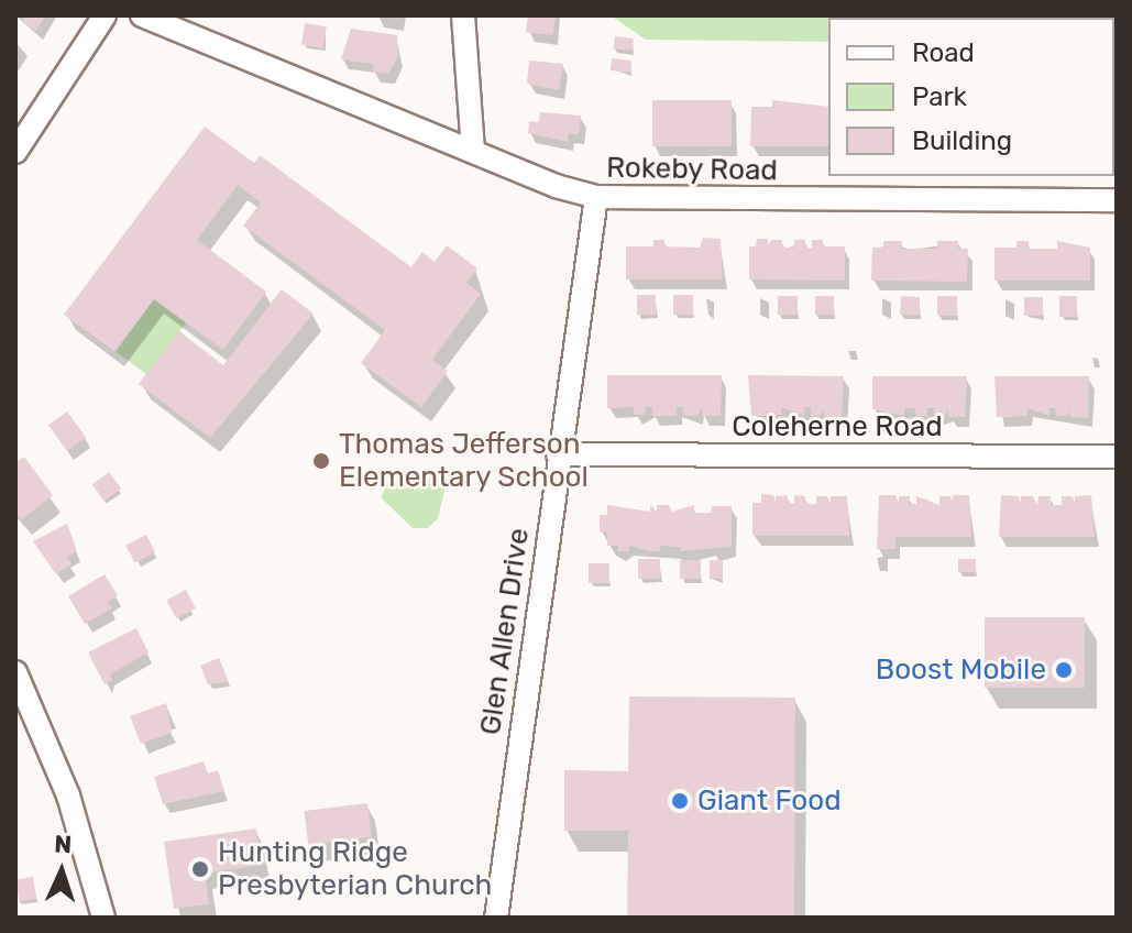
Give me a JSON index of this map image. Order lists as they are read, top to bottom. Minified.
{"streets":{"street":["Rokeby Road","Coleherne Road","Glen Allen Drive"]},"crossings":[["Rokeby Road","Glen Allen Drive"],["Coleherne Road","Glen Allen Drive"]],"places":["Thomas Jefferson Elementary School","Boost Mobile","Giant Food","Hunting Ridge Presbyterian Church"],"legend":["Road","Park","Building"],"north":"top"}
